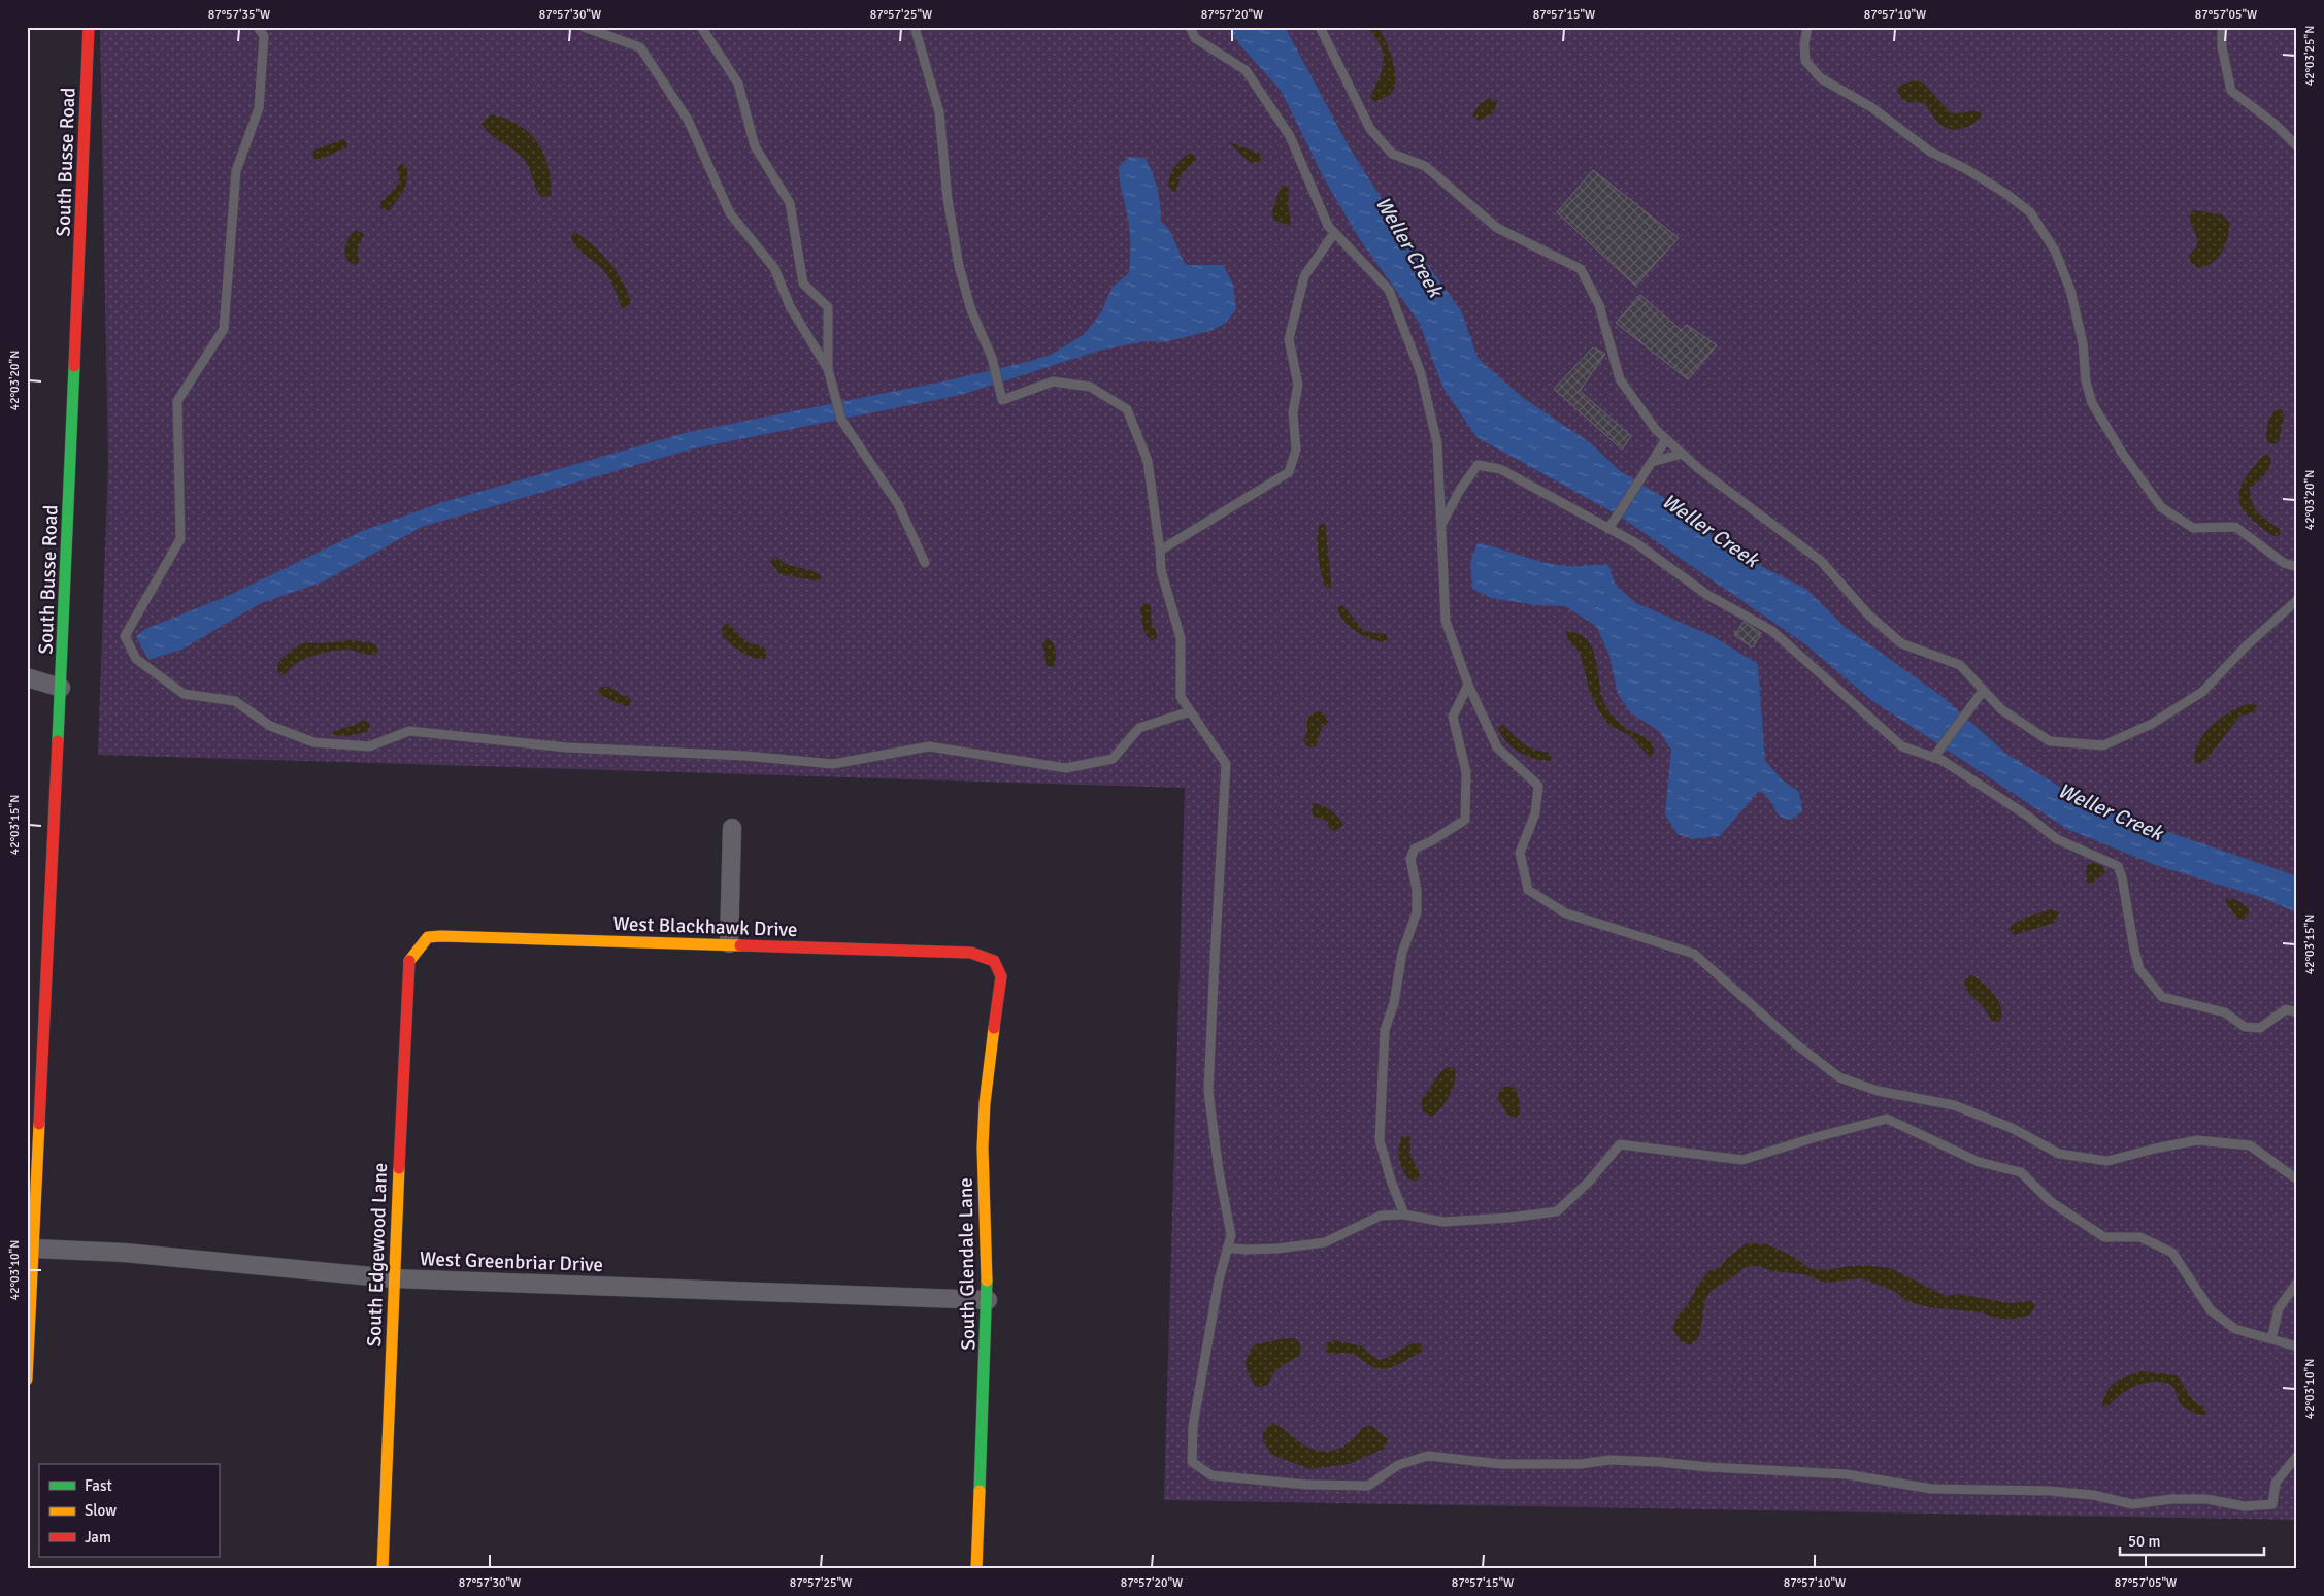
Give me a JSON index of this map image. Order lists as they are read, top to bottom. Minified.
{"streets":{"street":["South Busse Road","West Blackhawk Drive","South Edgewood Lane","West Greenbriar Drive","South Glendale Lane"]},"crossings":[["South Busse Road","West Greenbriar Drive"],["West Blackhawk Drive","South Edgewood Lane"],["West Blackhawk Drive","South Glendale Lane"],["South Edgewood Lane","West Greenbriar Drive"],["West Greenbriar Drive","South Glendale Lane"]],"water":["Weller Creek"],"legend":["Fast","Slow","Jam"],"scale_bar":"50 m","coordinates":["87°57'35\"W","87°57'30\"W","87°57'25\"W","87°57'20\"W","87°57'15\"W","87°57'10\"W","87°57'05\"W","42°03'25\"N","42°03'20\"N","42°03'15\"N","42°03'10\"N"]}
